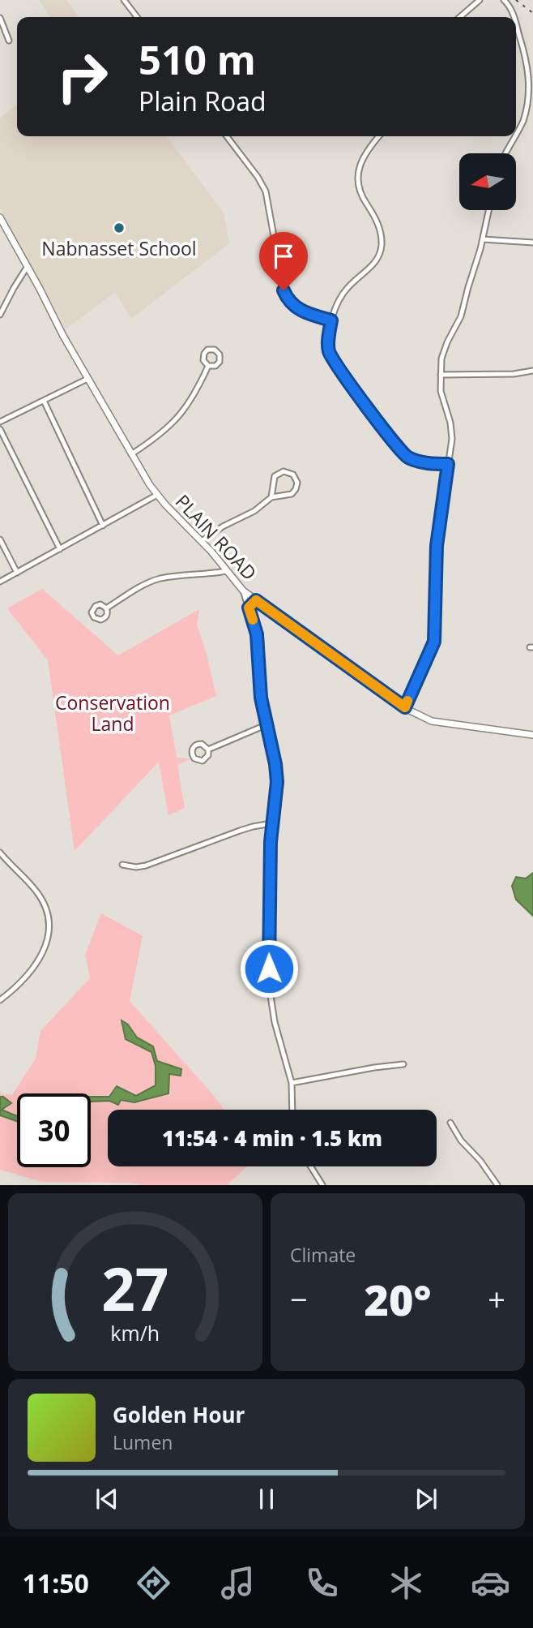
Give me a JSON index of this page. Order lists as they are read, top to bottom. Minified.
{"streets":{"main road":["PLAIN ROAD"]},"parks":["Conservation Land"],"places":["Nabnasset School"],"north":"left","page":{"turn":["510 m","Plain Road"],"limit":"30","trip":"11:54 · 4 min · 1.5 km","tile":"Climate","heat":["−","20°","+"],"song":["Golden Hour","Lumen"],"tabs":"11:50","gauge":["27","km/h"]}}
